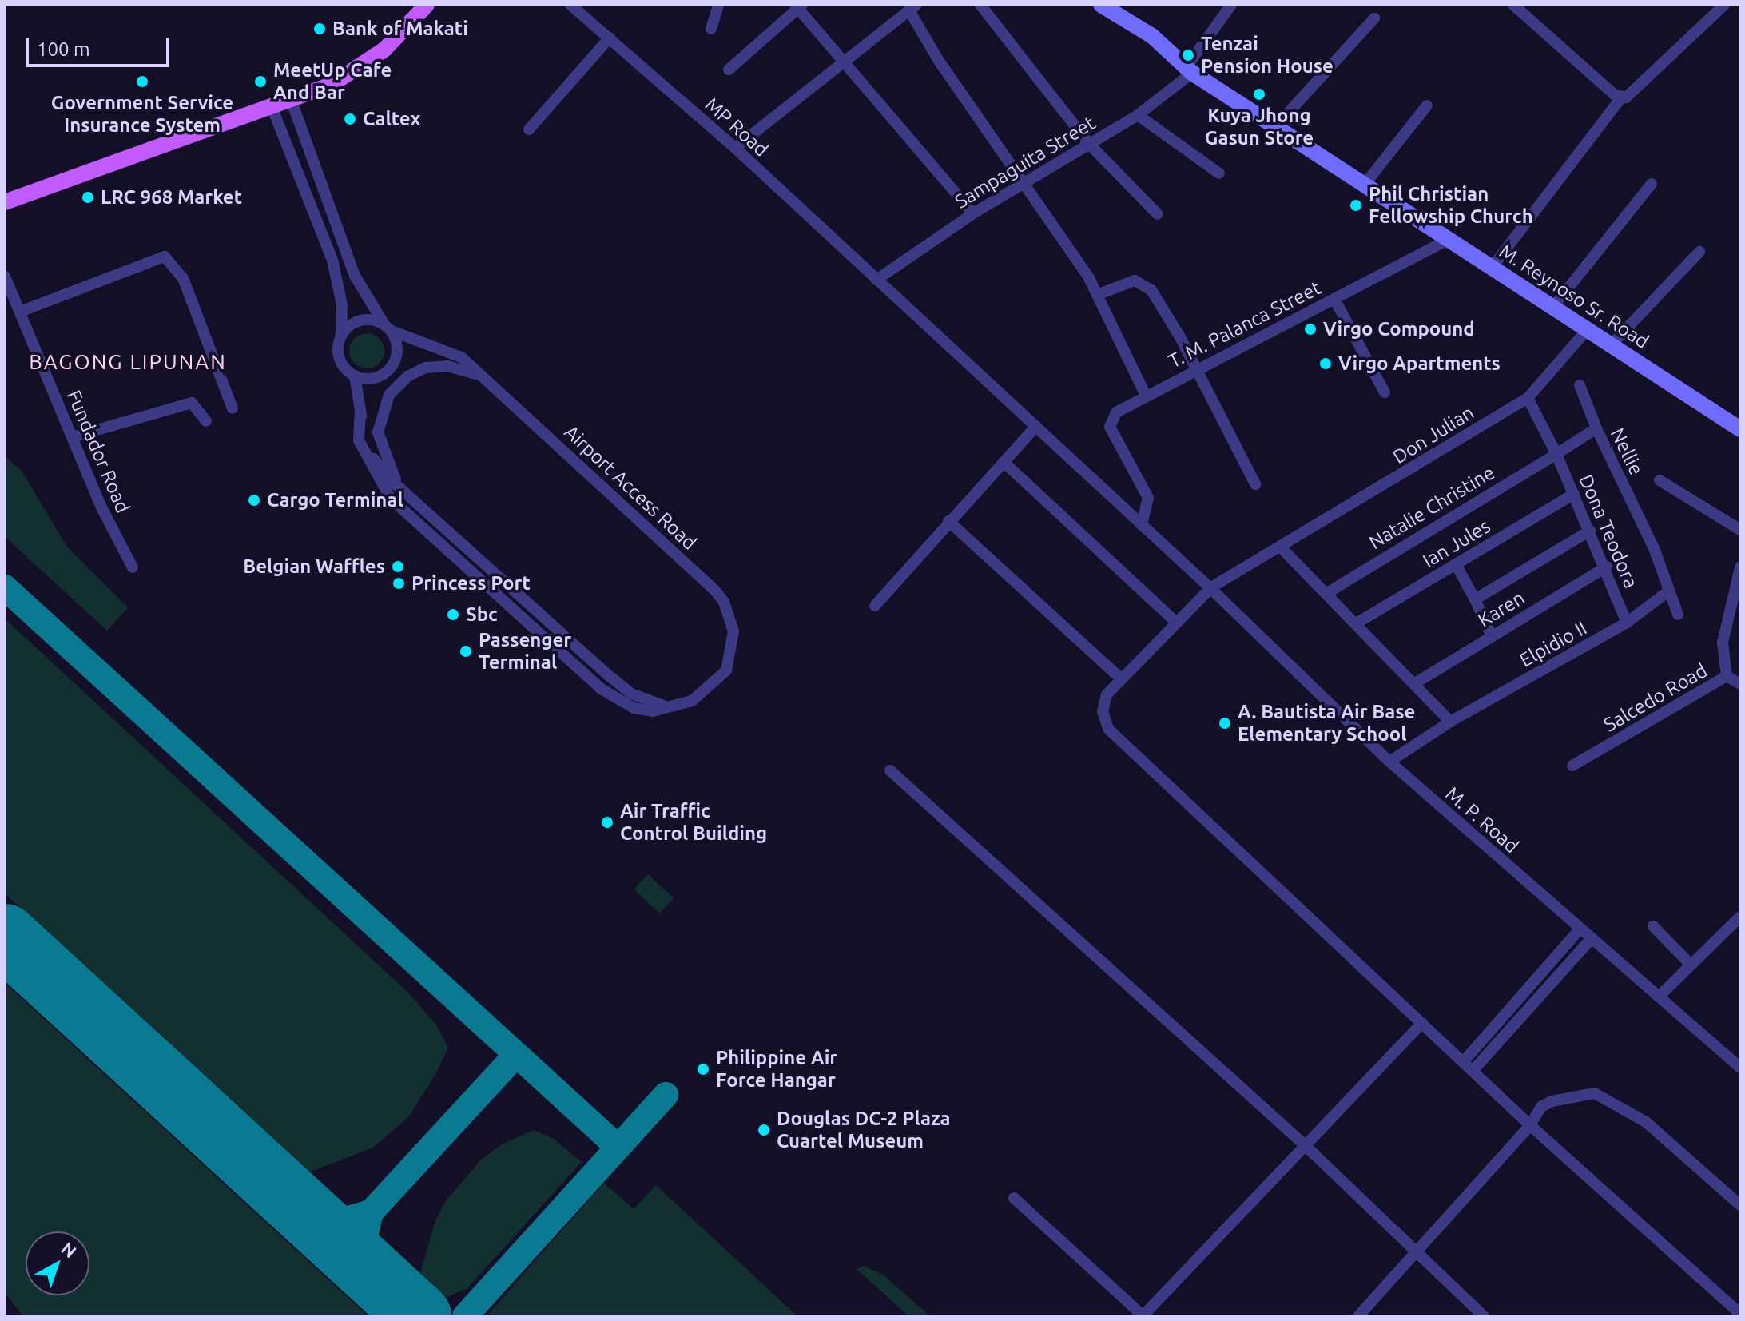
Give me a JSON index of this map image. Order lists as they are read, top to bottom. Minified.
{"streets":{"street":["MP Road","Sampaguita Street","M. Reynoso Sr. Road","T. M. Palanca Street","Don Julian","Fundador Road","Nellie","Airport Access Road","Natalie Christine","Dona Teodora","Ian Jules","Karen","Elpidio II","Salcedo Road","M. P. Road"]},"crossings":[["MP Road","Sampaguita Street"],["MP Road","M. P. Road"],["Sampaguita Street","M. Reynoso Sr. Road"],["M. Reynoso Sr. Road","T. M. Palanca Street"],["M. Reynoso Sr. Road","Don Julian"],["T. M. Palanca Street","M. P. Road"],["Don Julian","M. P. Road"],["Nellie","Natalie Christine"],["Nellie","Dona Teodora"],["Nellie","Elpidio II"],["Natalie Christine","Dona Teodora"],["Dona Teodora","Ian Jules"],["Dona Teodora","Karen"],["Dona Teodora","Elpidio II"],["Elpidio II","M. P. Road"]],"districts":["BAGONG LIPUNAN"],"places":["Bank of Makati","Tenzai Pension House","Government Service Insurance System","MeetUp Cafe And Bar","Kuya Jhong Gasun Store","Caltex","LRC 968 Market","Phil Christian Fellowship Church","Virgo Compound","Virgo Apartments","Cargo Terminal","Belgian Waffles","Princess Port","Sbc","Passenger Terminal","A. Bautista Air Base Elementary School","Air Traffic Control Building","Philippine Air Force Hangar","Douglas DC-2 Plaza Cuartel Museum"],"scale_bar":"100 m","north":"top right"}
